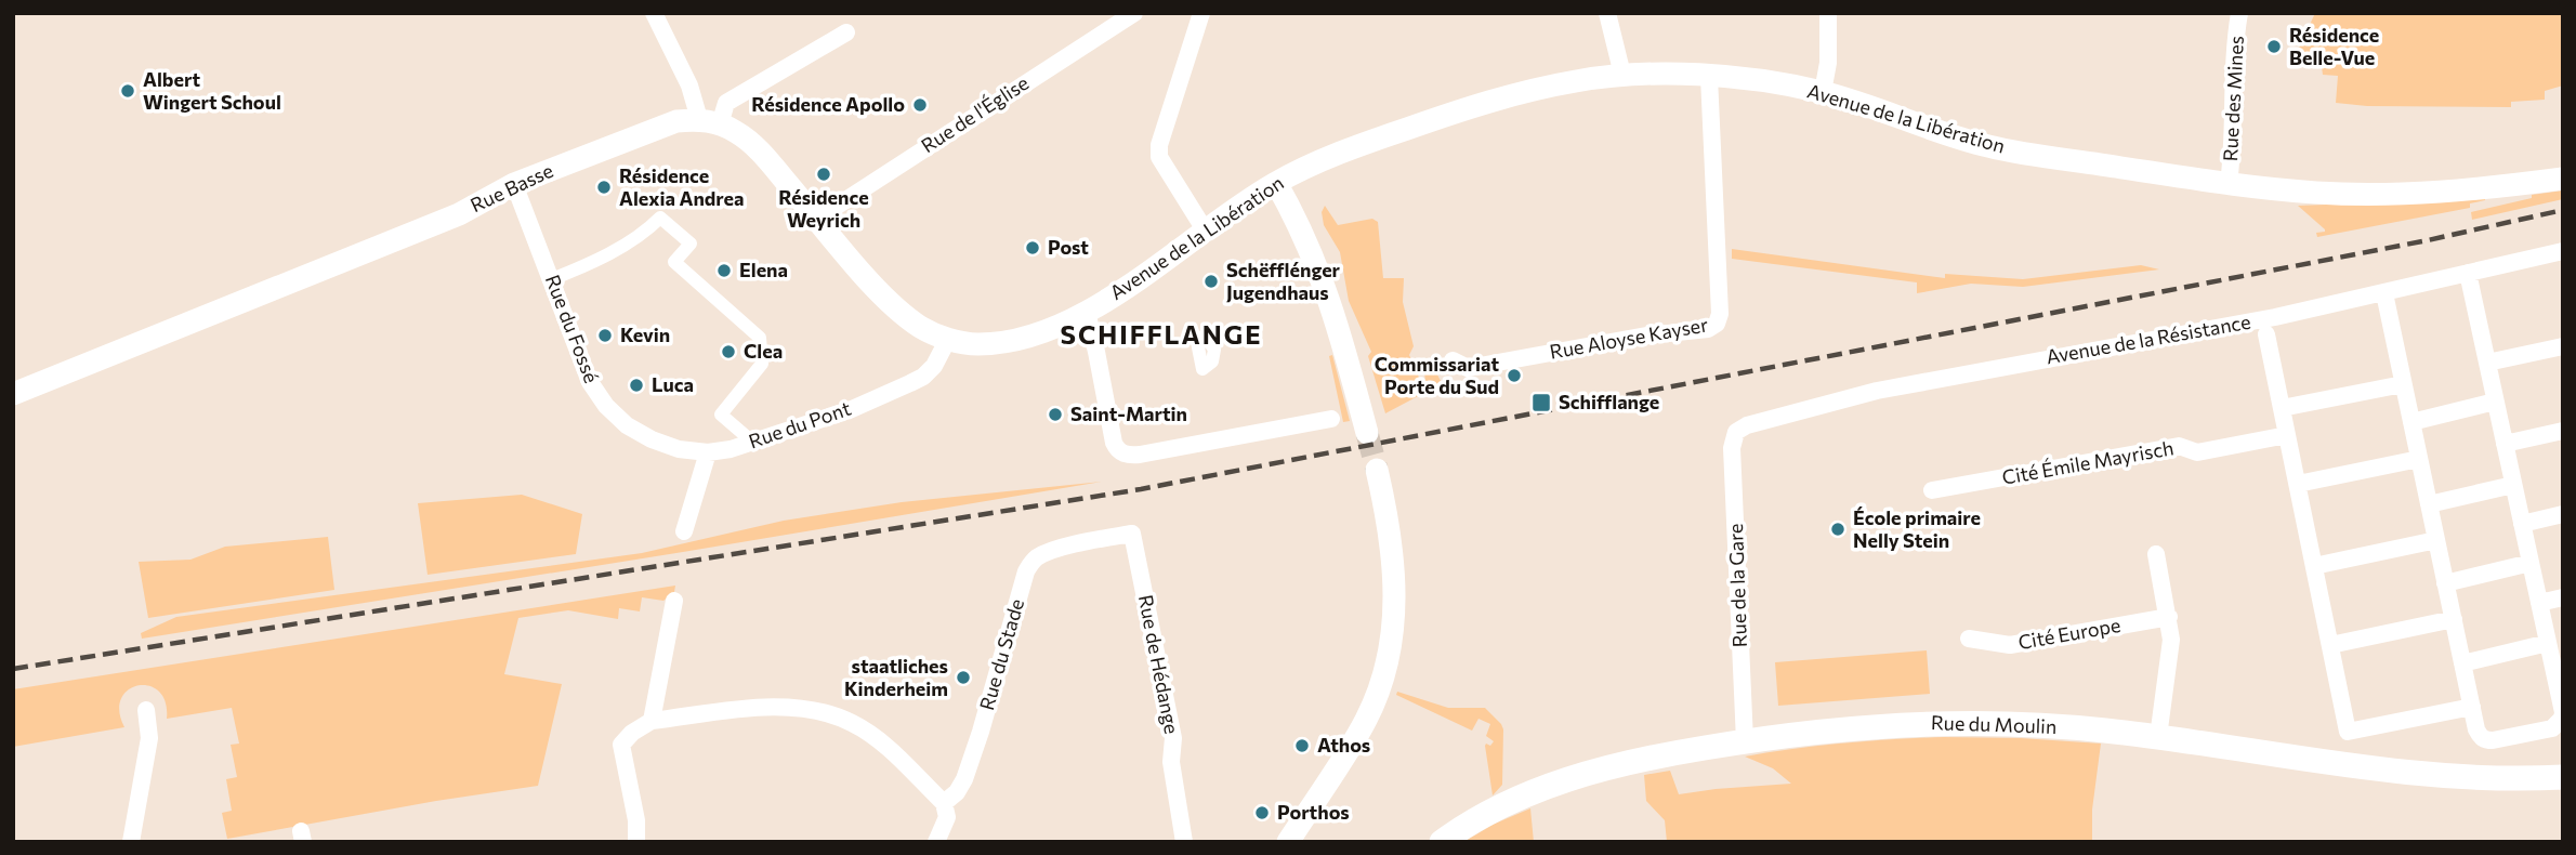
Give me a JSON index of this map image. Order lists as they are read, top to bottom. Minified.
{"streets":{"main road":["Rue du Moulin"],"street":["Rue des Mines","Rue de l'Église","Avenue de la Libération","Rue Basse","Rue du Fossé","Rue Aloyse Kayser","Avenue de la Résistance","Rue du Pont","Cité Émile Mayrisch","Rue de la Gare","Cité Europe","Rue du Stade","Rue de Hédange"]},"crossings":[["Rue des Mines","Avenue de la Libération"],["Avenue de la Libération","Rue Aloyse Kayser"],["Avenue de la Libération","Rue du Pont"],["Rue Basse","Rue du Fossé"],["Rue du Fossé","Rue du Pont"],["Avenue de la Résistance","Rue de la Gare"],["Rue de la Gare","Rue du Moulin"],["Rue du Stade","Rue de Hédange"]],"districts":["SCHIFFLANGE"],"places":{"other":["Résidence Belle-Vue","Albert Wingert Schoul","Résidence Apollo","Résidence Weyrich","Résidence Alexia Andrea","Post","Elena","Schëfflénger Jugendhaus","Kevin","Clea","Commissariat Porte du Sud","Luca","Saint-Martin","École primaire Nelly Stein","staatliches Kinderheim","Athos","Porthos"],"transit":["Schifflange"]}}
